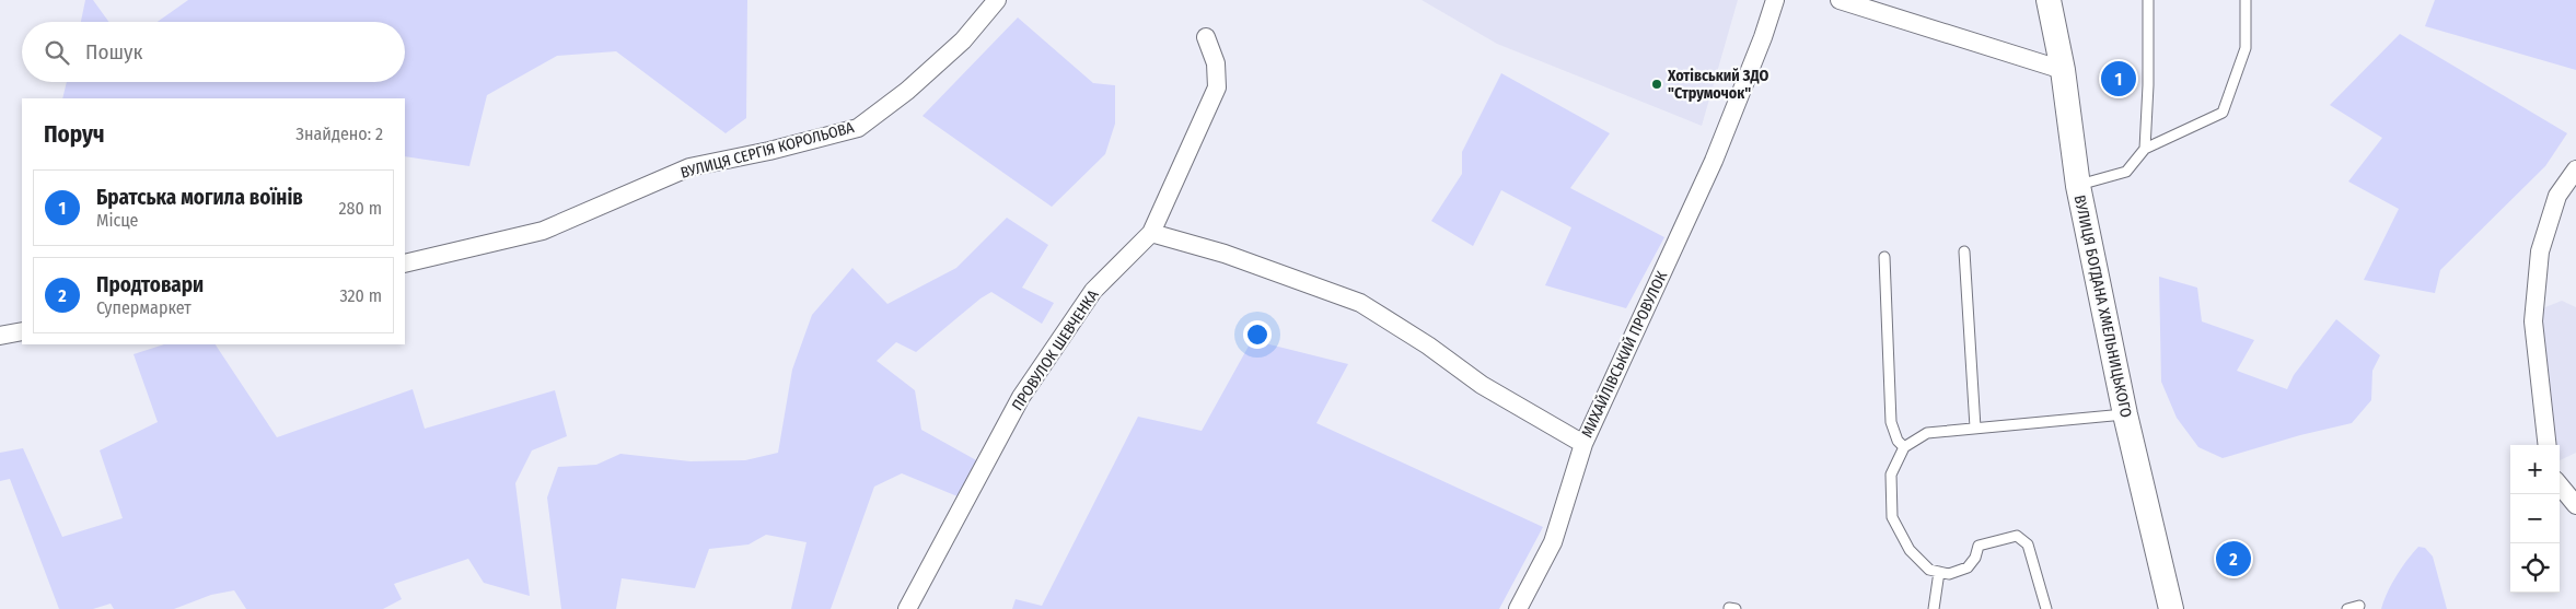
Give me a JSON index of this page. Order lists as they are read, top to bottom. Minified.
{"streets":{"street":["ВУЛИЦЯ СЕРГІЯ КОРОЛЬОВА","ВУЛИЦЯ БОГДАНА ХМЕЛЬНИЦЬКОГО","ПРОВУЛОК ШЕВЧЕНКА","МИХАЙЛІВСЬКИЙ ПРОВУЛОК"]},"crossings":[["ПРОВУЛОК ШЕВЧЕНКА","МИХАЙЛІВСЬКИЙ ПРОВУЛОК"]],"places":["Хотівський ЗДО \"Струмочок\""],"page":{"search":"Пошук","pins":["1","2"],"heading":["Поруч","Знайдено: 2"],"list":[{"mark":"1","name":"Братська могила воїнів","note":"Місце","value":"280 m"},{"mark":"2","name":"Продтовари","note":"Супермаркет","value":"320 m"}],"map_buttons":["+","−"]}}
